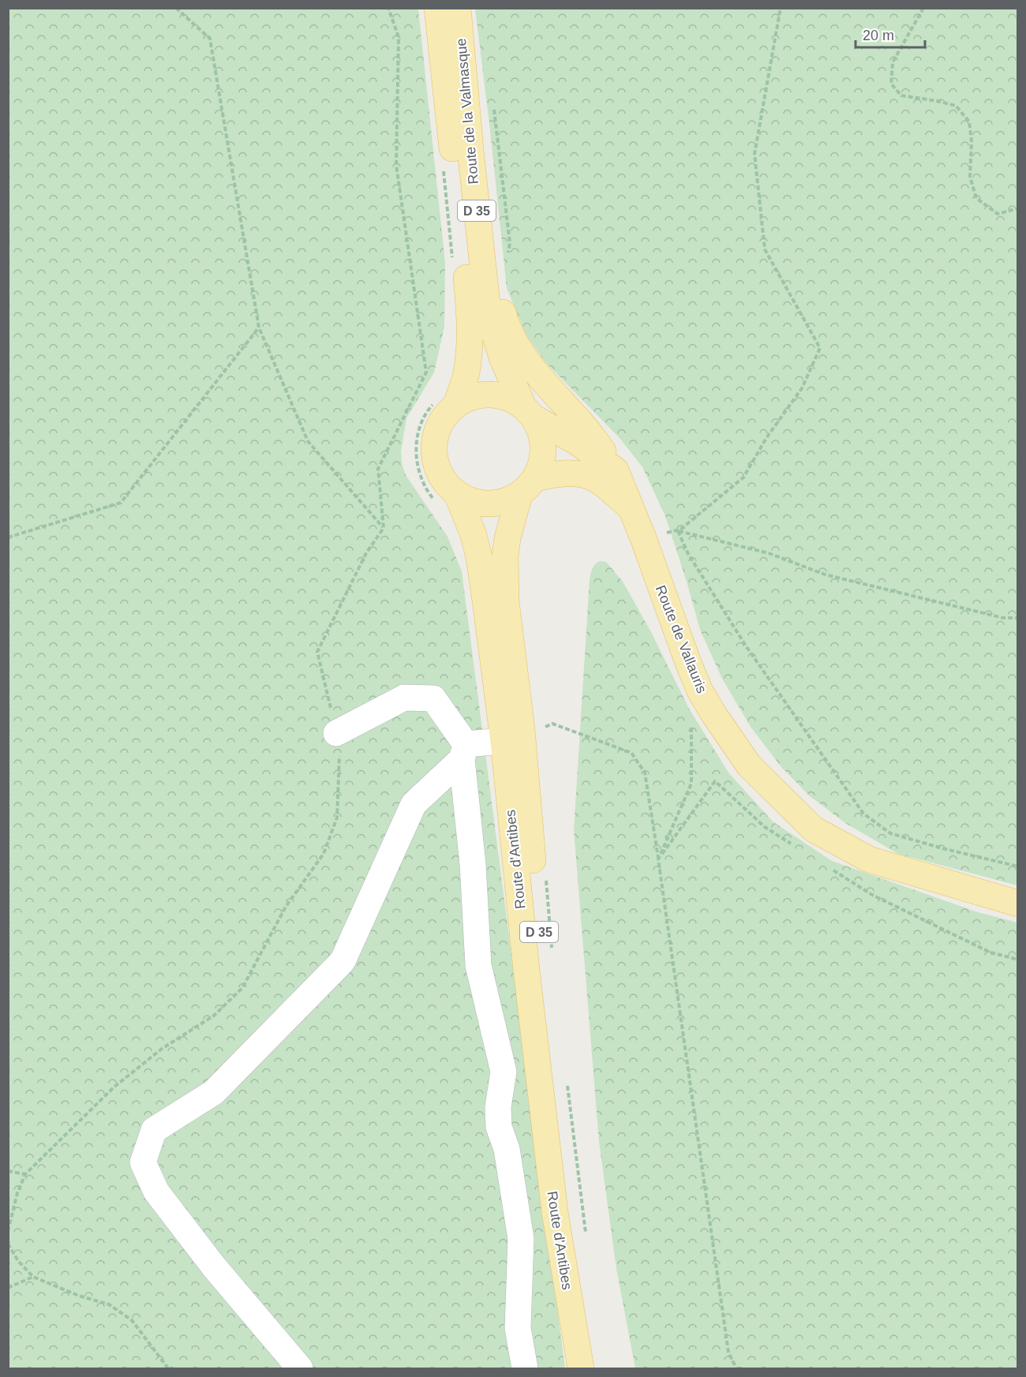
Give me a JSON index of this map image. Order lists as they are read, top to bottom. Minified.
{"streets":{"main road":["Route de la Valmasque","D 35","Route de Vallauris","Route d'Antibes"]},"crossings":[["Route de la Valmasque","Route de Vallauris"],["Route de la Valmasque","Route d'Antibes"],["Route de Vallauris","Route d'Antibes"]],"scale_bar":"20 m"}
